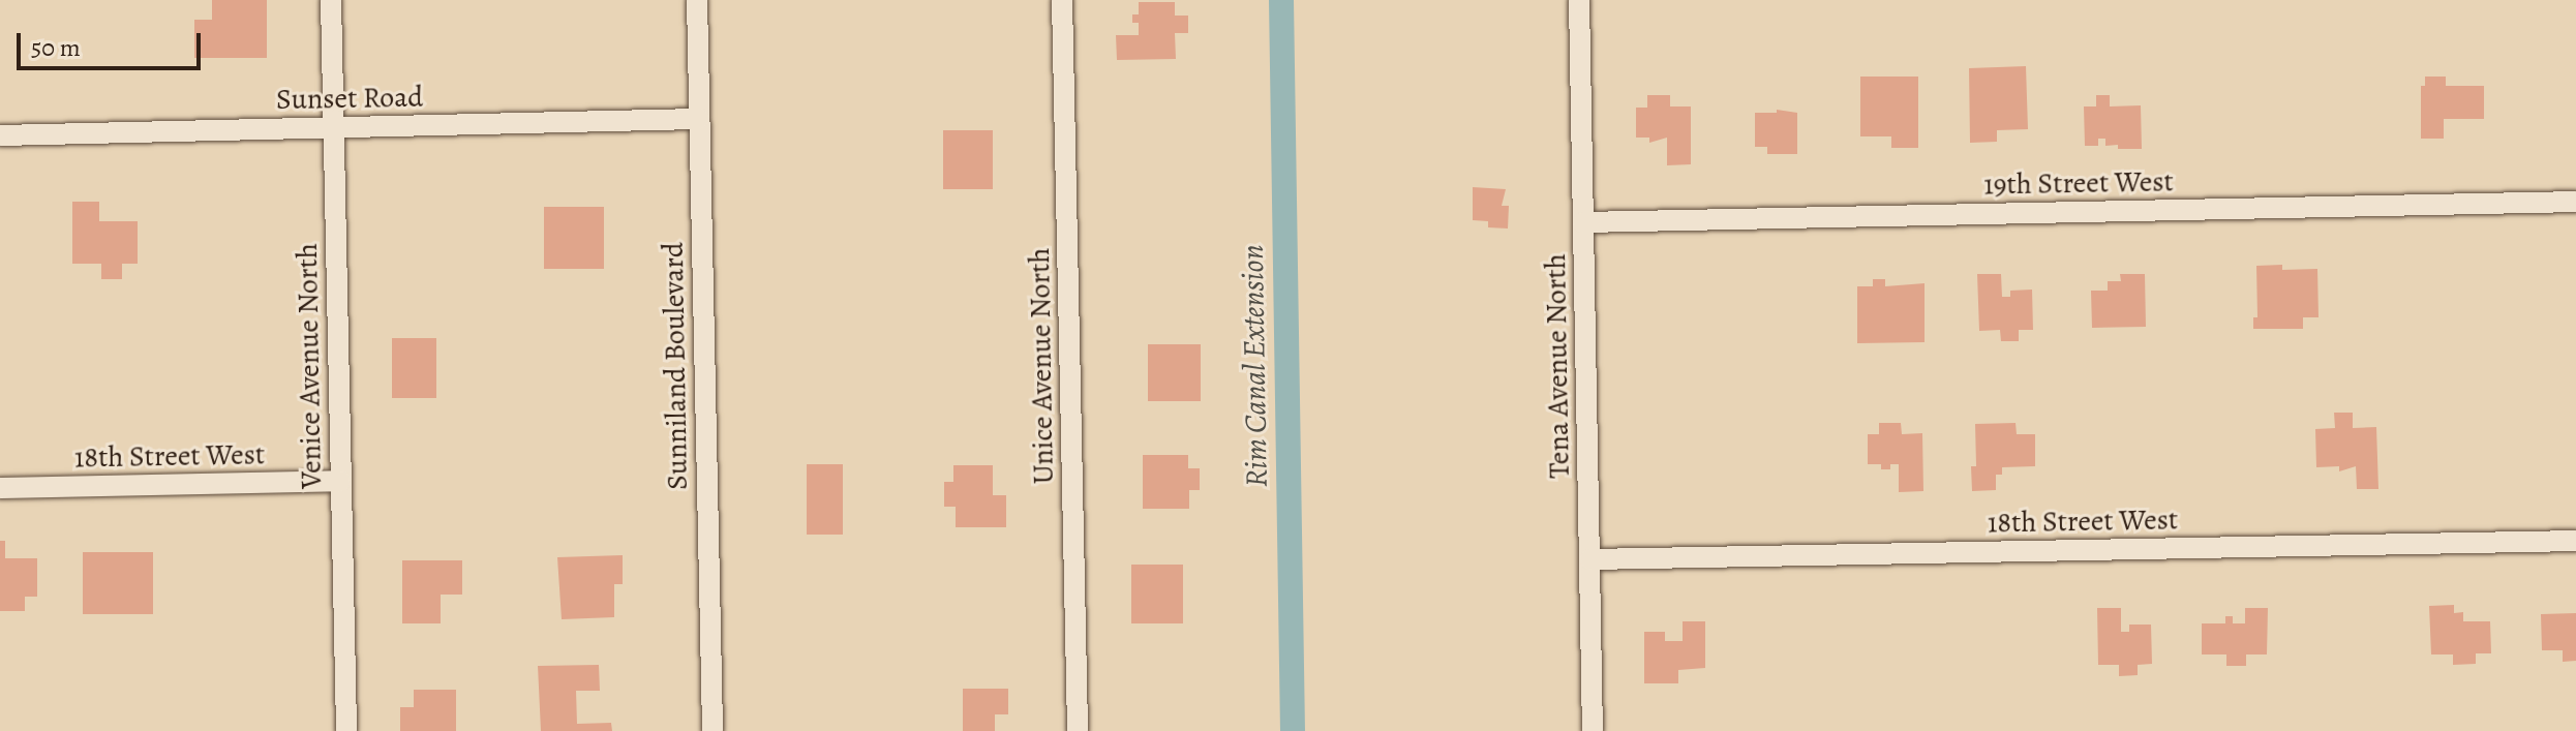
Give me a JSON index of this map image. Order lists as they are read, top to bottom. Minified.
{"streets":{"street":["Sunset Road","19th Street West","Venice Avenue North","Sunniland Boulevard","Unice Avenue North","Tena Avenue North","18th Street West"]},"crossings":[["Sunset Road","Venice Avenue North"],["Sunset Road","Sunniland Boulevard"],["19th Street West","Tena Avenue North"],["Venice Avenue North","18th Street West"],["Tena Avenue North","18th Street West"]],"water":["Rim Canal Extension"],"scale_bar":"50 m"}
